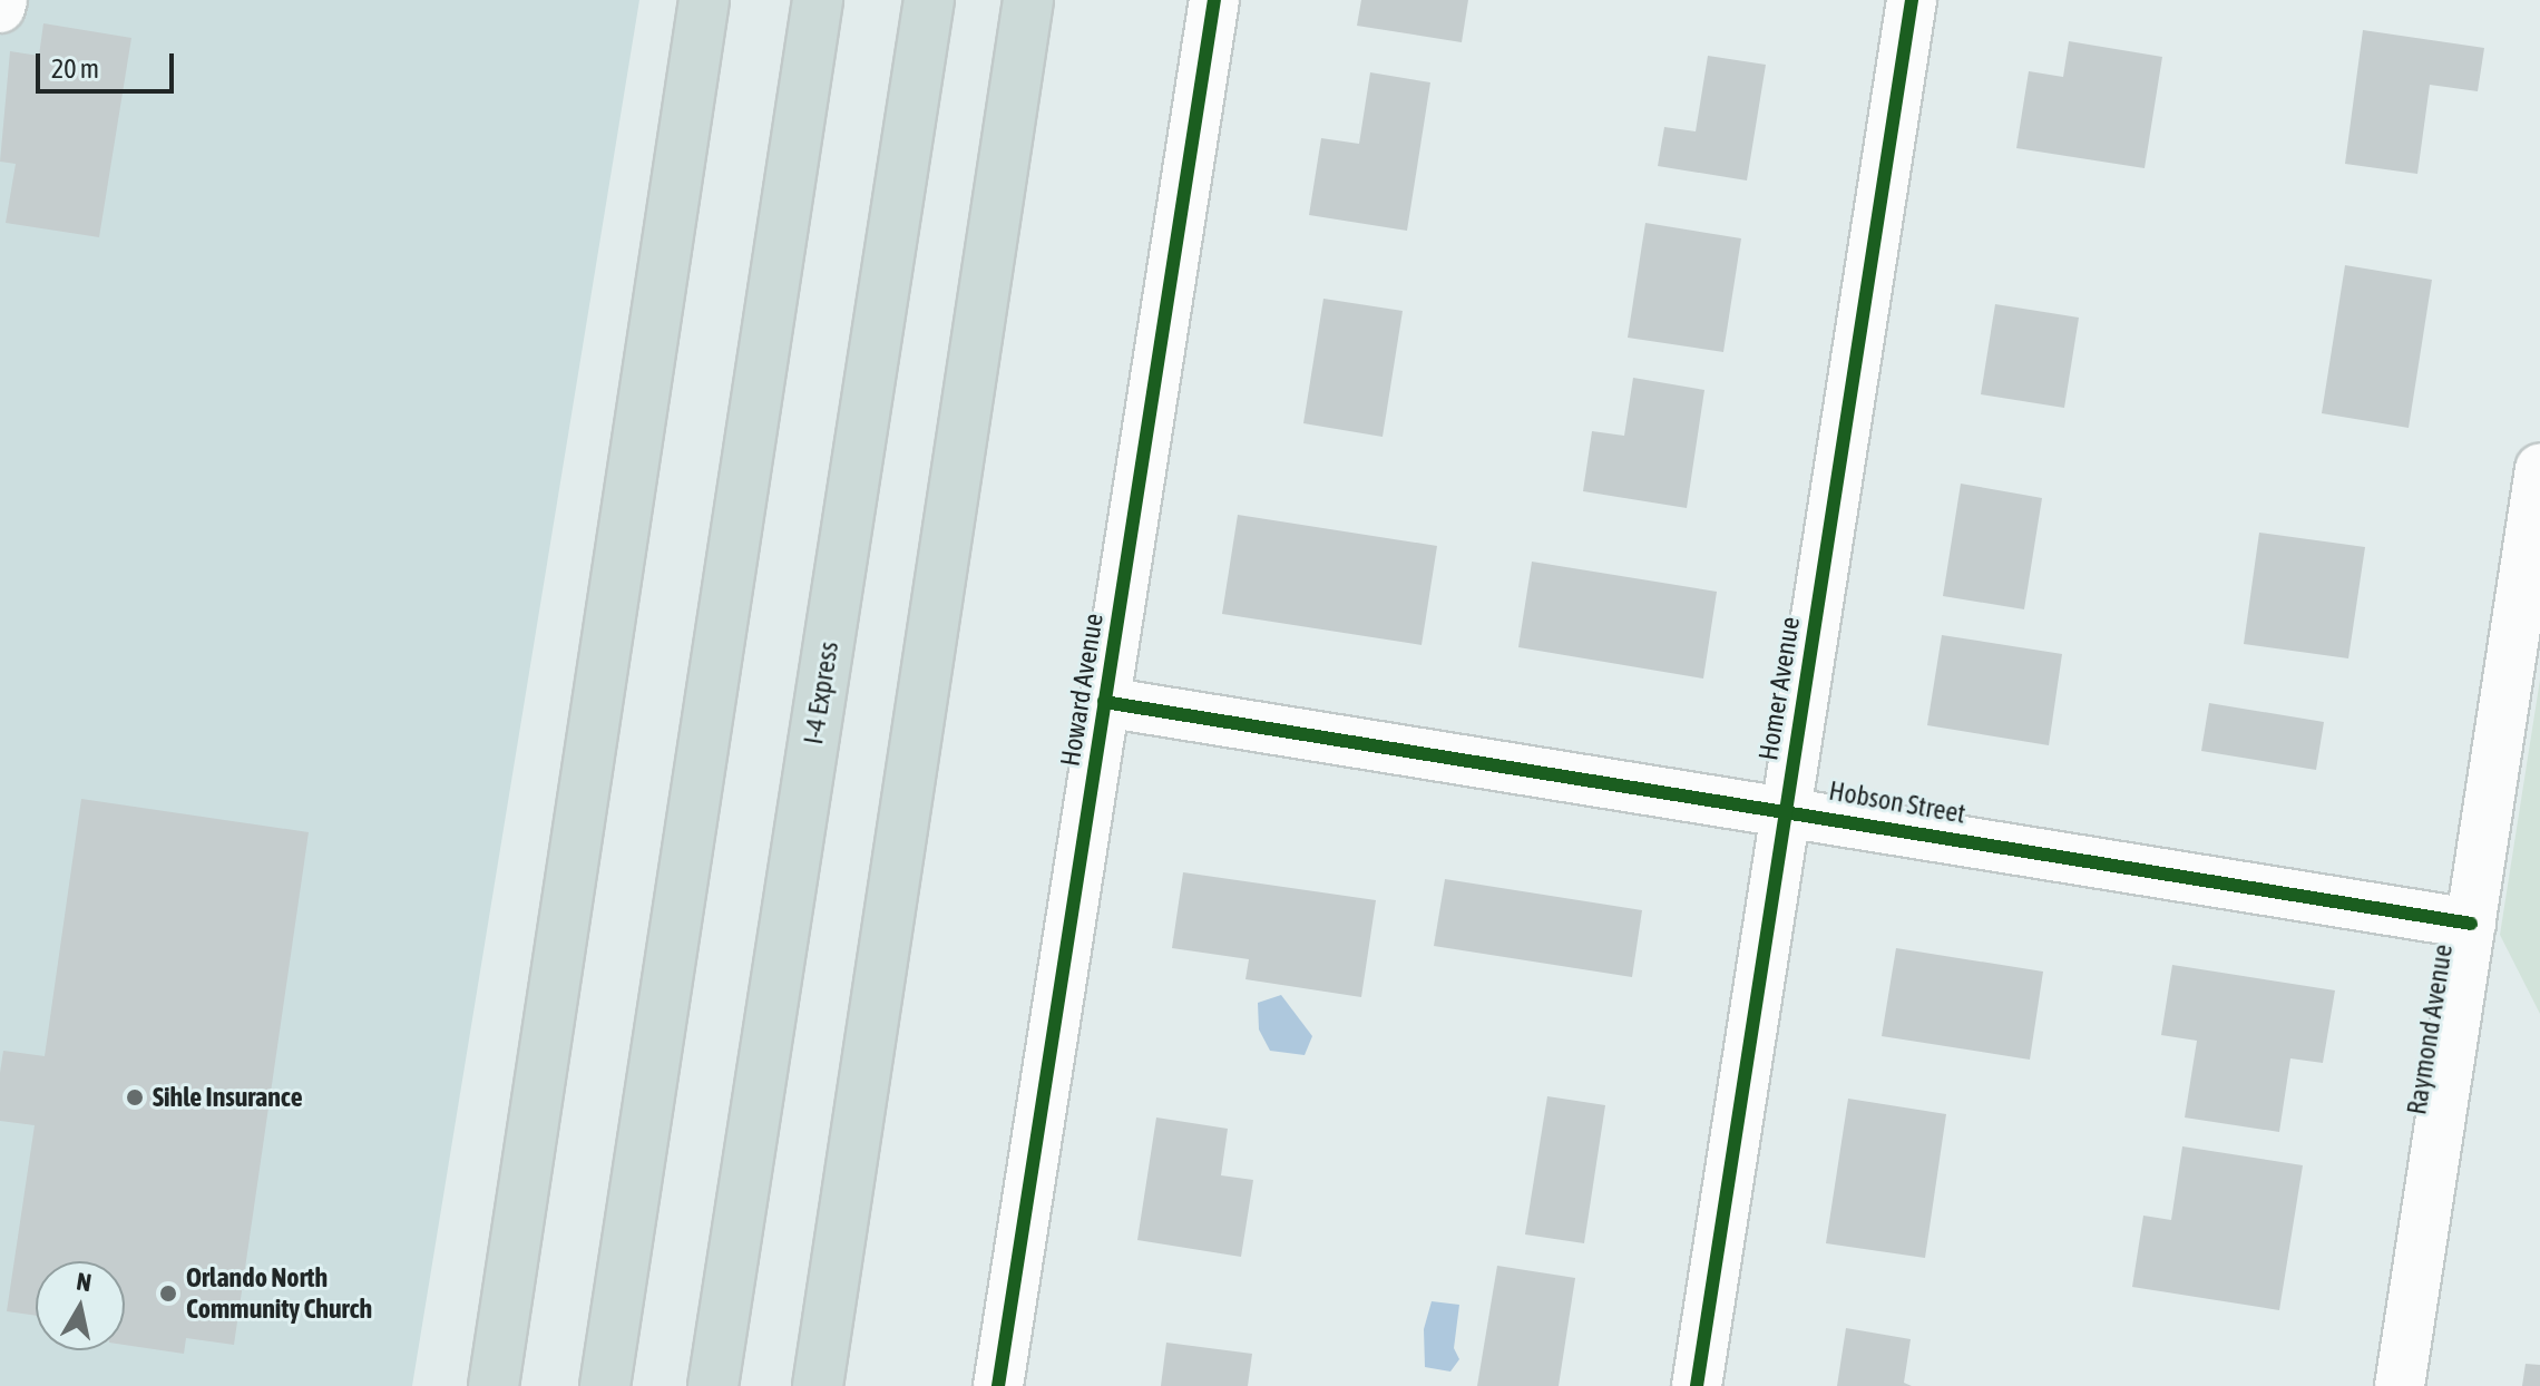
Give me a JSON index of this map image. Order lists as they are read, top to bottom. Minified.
{"streets":{"highway":["I-4 Express"],"street":["Homer Avenue","Howard Avenue","Hobson Street","Raymond Avenue"]},"crossings":[["Homer Avenue","Hobson Street"],["Howard Avenue","Hobson Street"],["Hobson Street","Raymond Avenue"]],"places":["Sihle Insurance","Orlando North Community Church"],"scale_bar":"20 m","north":"top"}
